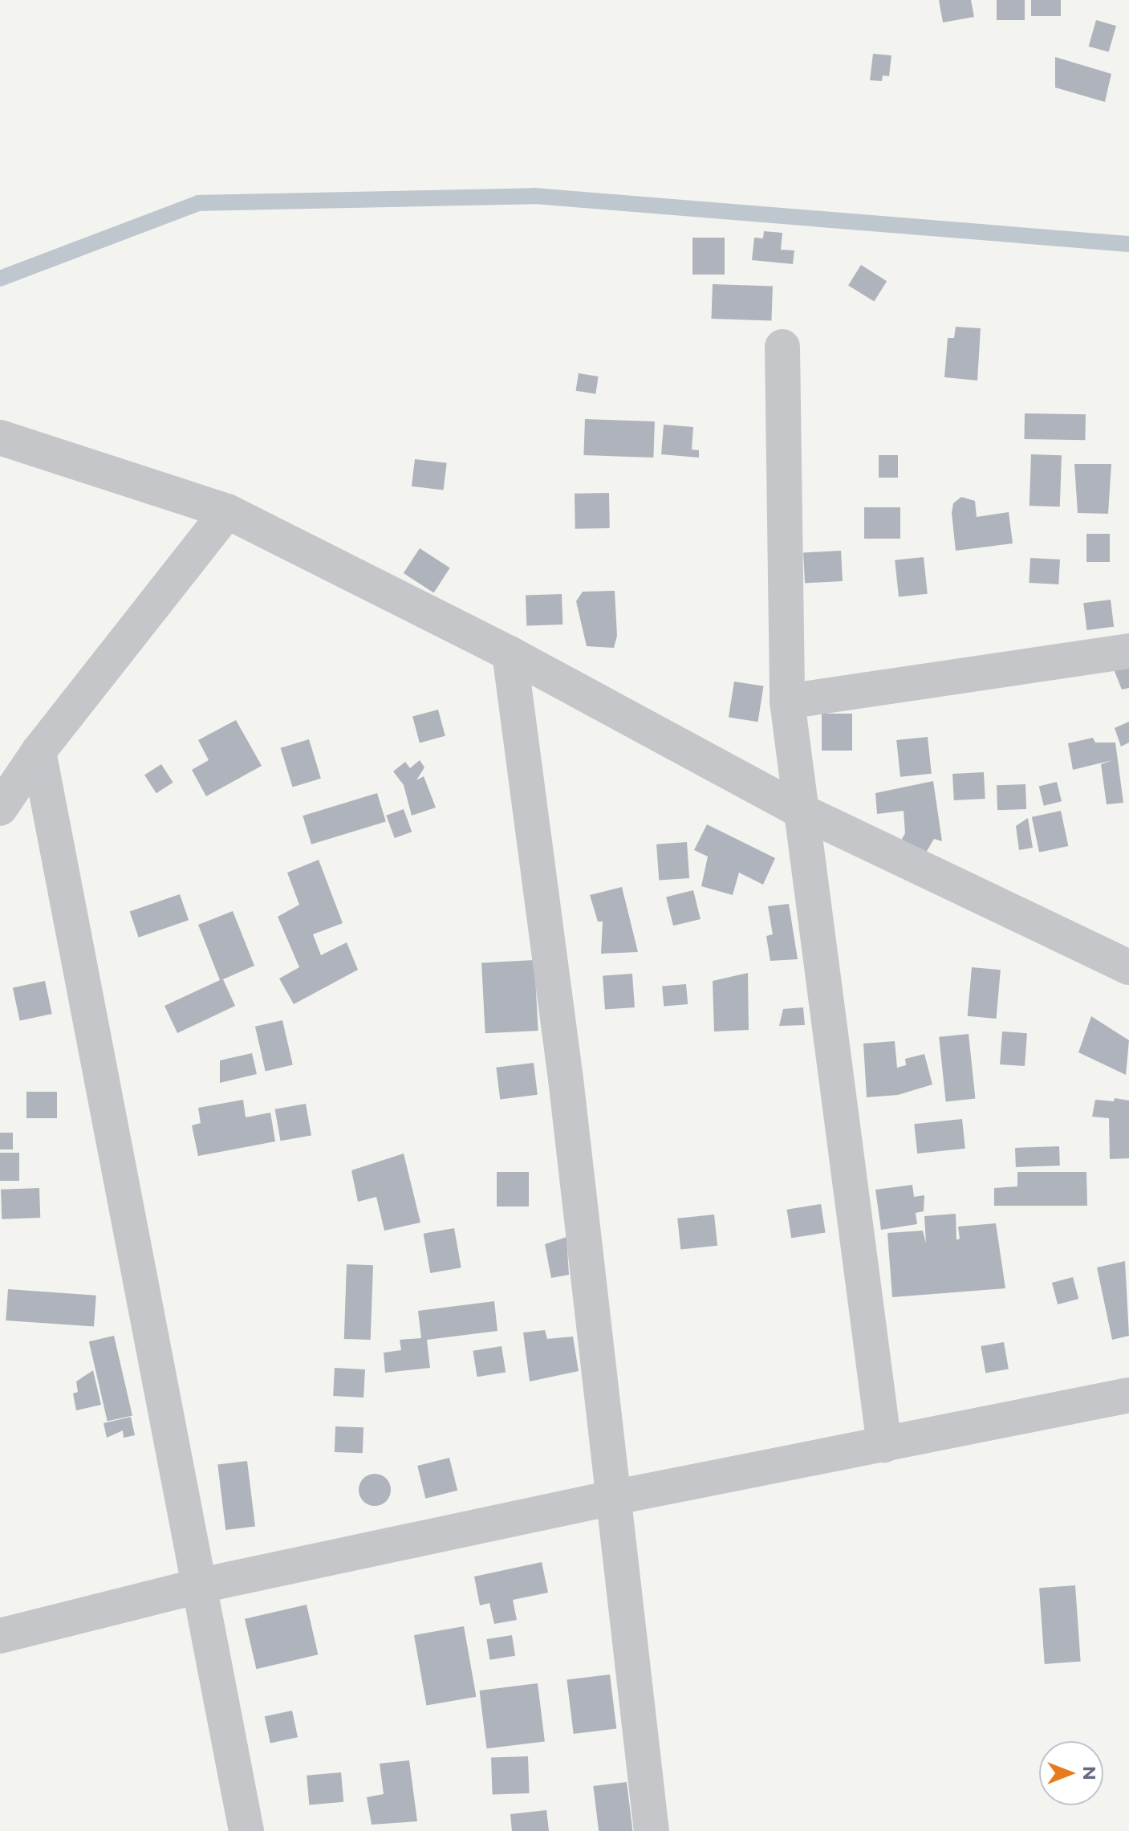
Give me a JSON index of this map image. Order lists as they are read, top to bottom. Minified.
{"north":"right"}
